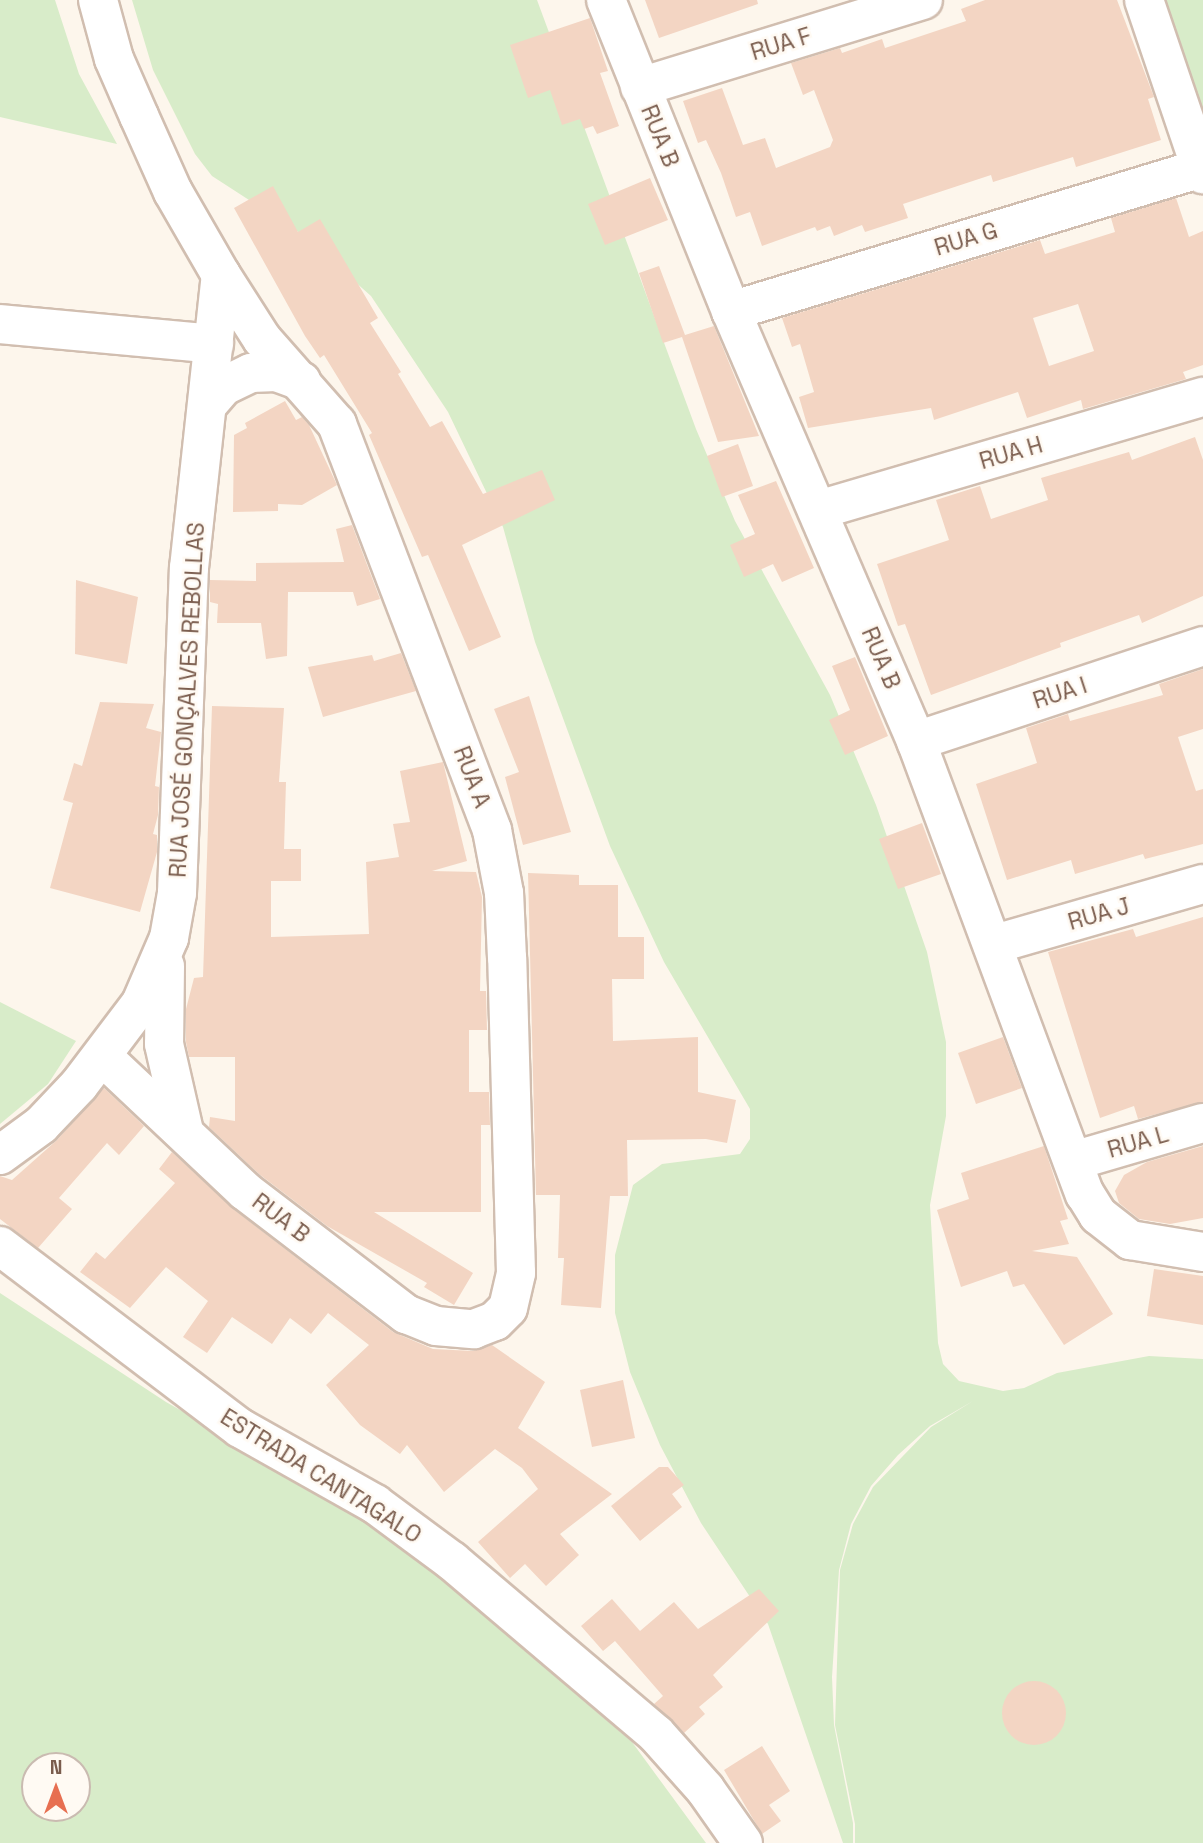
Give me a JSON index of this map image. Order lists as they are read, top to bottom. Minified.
{"streets":{"street":["RUA F","RUA B","RUA G","RUA H","RUA I","RUA JOSÉ GONÇALVES REBOLLAS","RUA A","RUA J","RUA L","ESTRADA CANTAGALO"]},"crossings":[["RUA F","RUA B"],["RUA B","RUA G"],["RUA B","RUA H"],["RUA B","RUA I"],["RUA B","RUA JOSÉ GONÇALVES REBOLLAS"],["RUA B","RUA A"],["RUA B","RUA J"],["RUA B","RUA L"],["RUA JOSÉ GONÇALVES REBOLLAS","RUA A"]],"north":"top"}
